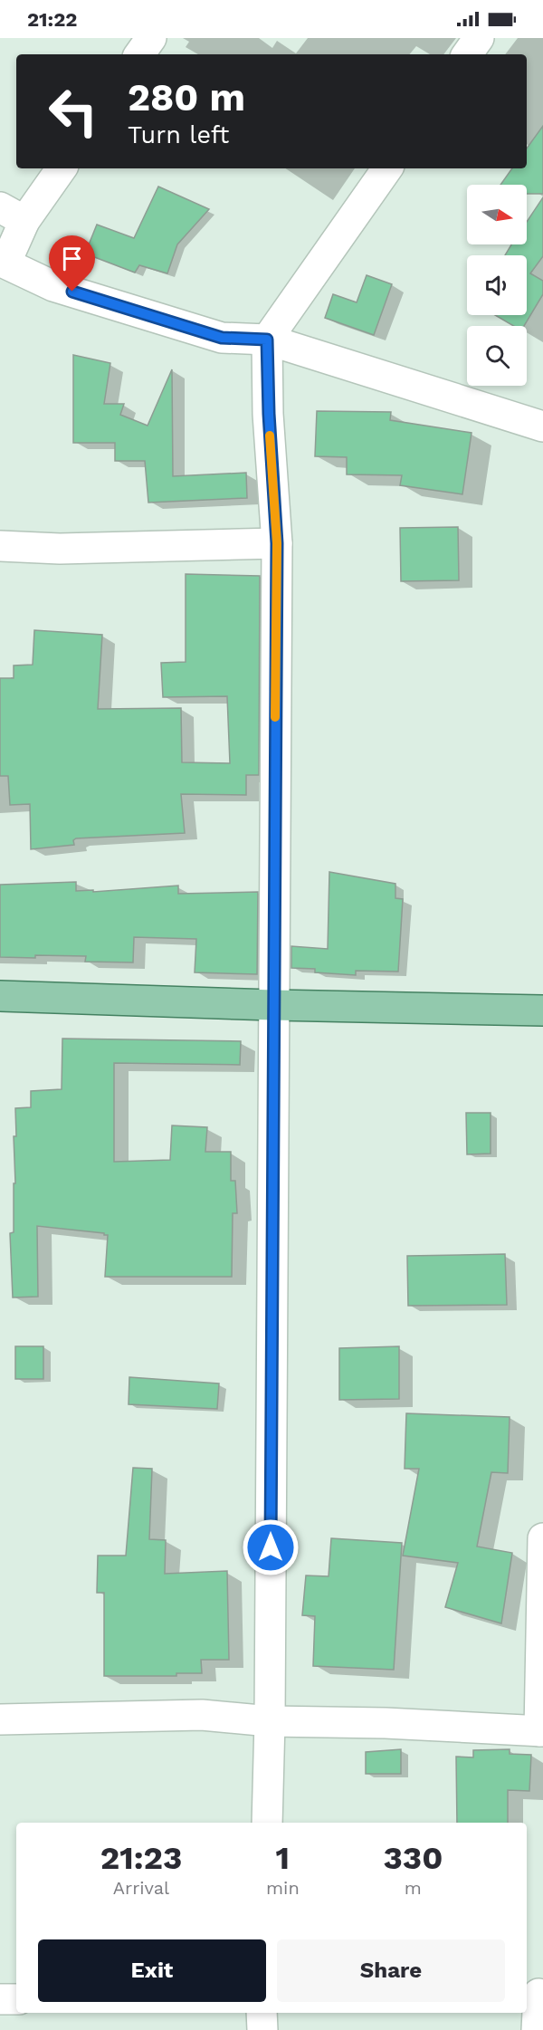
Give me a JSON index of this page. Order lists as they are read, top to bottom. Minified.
{"north":"right","page":{"status":"21:22","turn":["280 m","Turn left"],"eta":["21:23","Arrival","1","min","330","m"],"buttons":["Exit","Share"]}}
